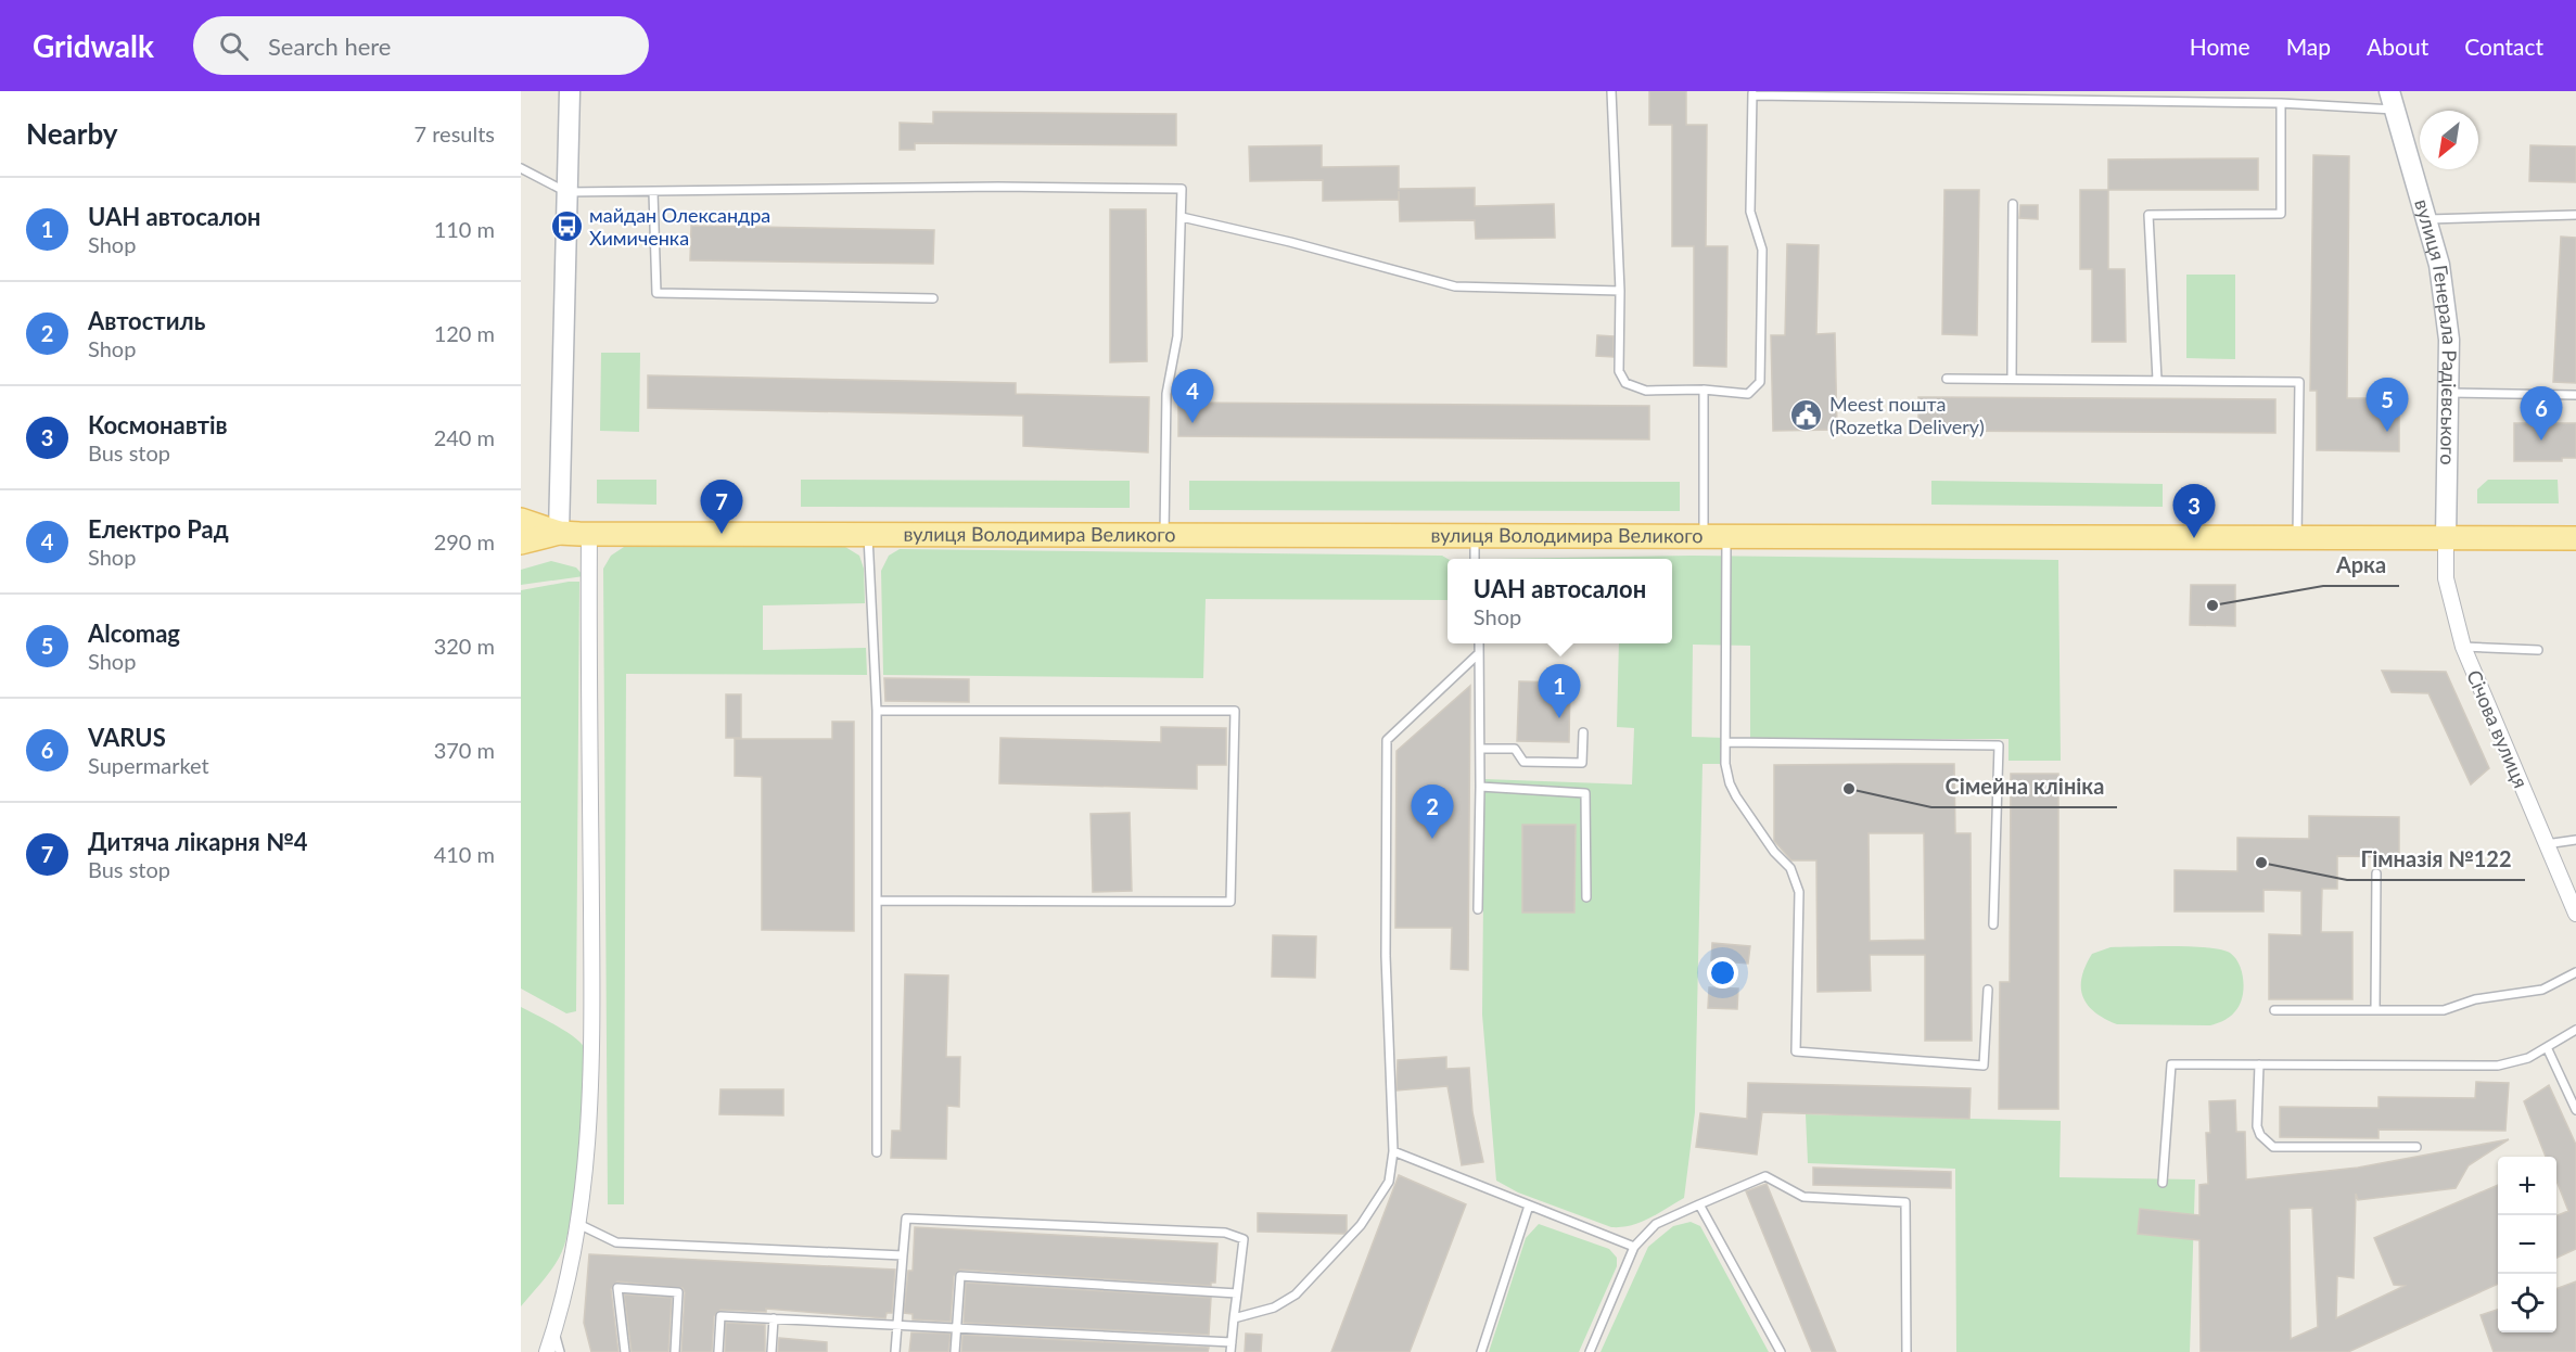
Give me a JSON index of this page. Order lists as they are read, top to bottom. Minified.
{"streets":{"main road":["вулиця Володимира Великого"],"street":["вулиця Генерала Радієвського","Січова вулиця"]},"crossings":[["вулиця Генерала Радієвського","вулиця Володимира Великого"],["вулиця Генерала Радієвського","Січова вулиця"],["вулиця Володимира Великого","Січова вулиця"]],"places":{"bus stop":["майдан Олександра Химиченка"],"public building":["Meest пошта (Rozetka Delivery)"],"other":["Арка","Сімейна клініка","Гімназія №122"]},"north":"bottom left","page":{"header":"Gridwalk","search":"Search here","nav":["Home","Map","About","Contact"],"heading":["Nearby","7 results"],"list":[{"mark":"1","name":"UAH автосалон","note":"Shop","value":"110 m"},{"mark":"2","name":"Автостиль","note":"Shop","value":"120 m"},{"mark":"3","name":"Космонавтів","note":"Bus stop","value":"240 m"},{"mark":"4","name":"Електро Рад","note":"Shop","value":"290 m"},{"mark":"5","name":"Alcomag","note":"Shop","value":"320 m"},{"mark":"6","name":"VARUS","note":"Supermarket","value":"370 m"},{"mark":"7","name":"Дитяча лікарня №4","note":"Bus stop","value":"410 m"}],"pins":["4","5","6","7","3","1","2"],"popup":["UAH автосалон","Shop"],"map_buttons":["+","−"]}}
